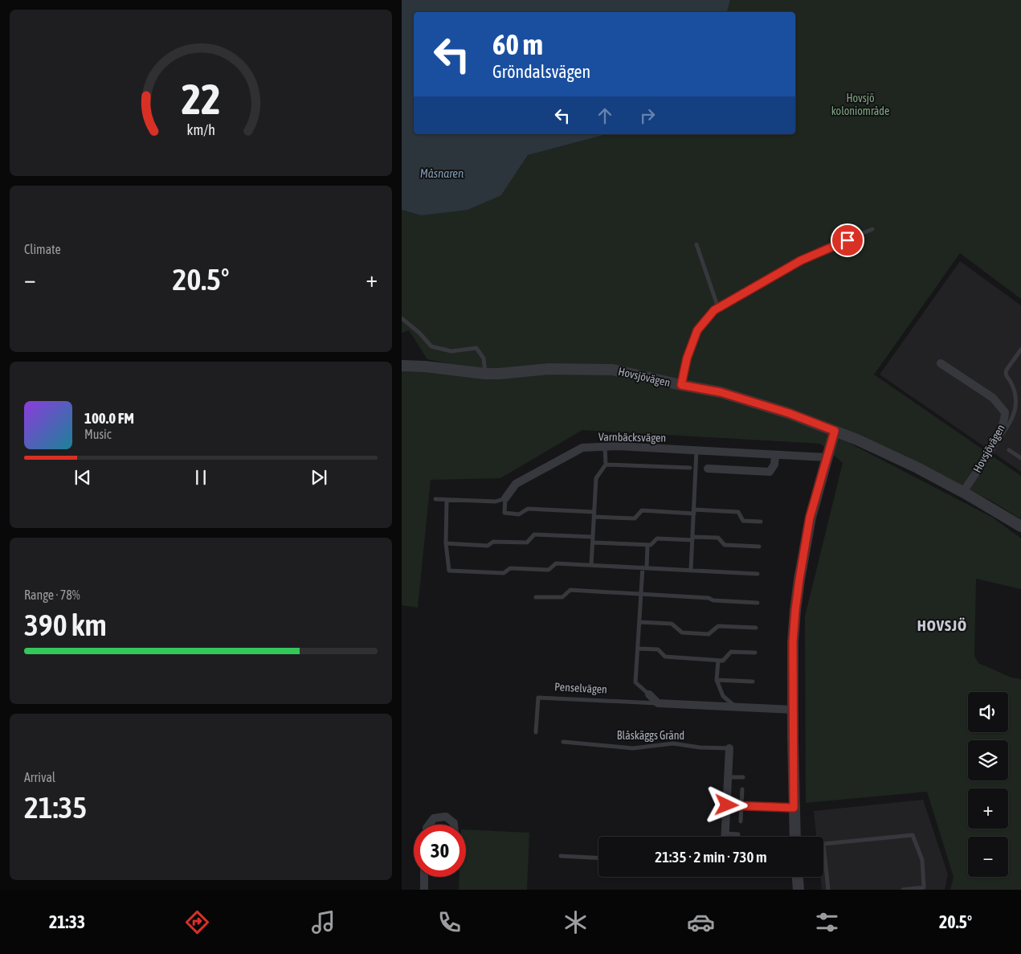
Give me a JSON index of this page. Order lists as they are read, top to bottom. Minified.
{"streets":{"street":["Hovsjövägen","Varnbäcksvägen","Penselvägen","Blåskäggs Gränd"]},"districts":["HOVSJÖ"],"water":["Måsnaren"],"parks":["Hovsjö koloniområde"],"page":{"turn":["60 m","Gröndalsvägen"],"tile":["Climate",["Range · 78%","390 km"],["Arrival","21:35"]],"heat":["−","20.5°","+"],"song":["100.0 FM","Music"],"map_buttons":["+","−"],"limit":"30","trip":"21:35 · 2 min · 730 m","tabs":["21:33","20.5°"],"gauge":["22","km/h"]}}
